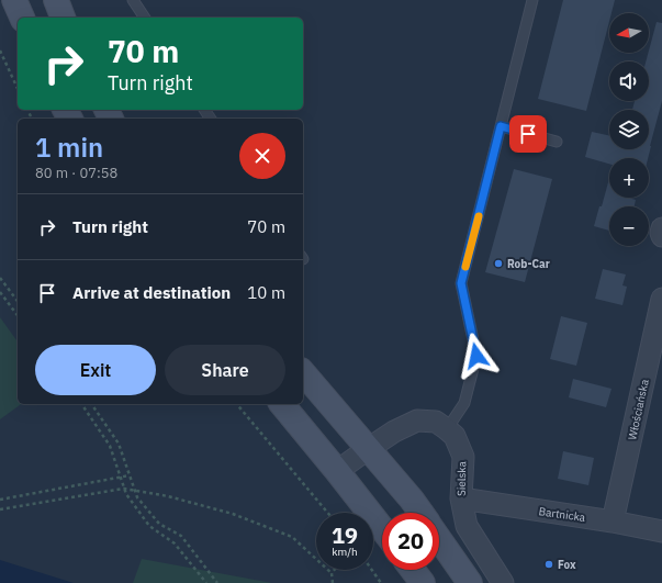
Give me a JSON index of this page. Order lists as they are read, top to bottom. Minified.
{"streets":{"street":["Włościańska","Sielska","Bartnicka"]},"crossings":[["Włościańska","Bartnicka"],["Sielska","Bartnicka"]],"places":["Rob-Car","Fox"],"north":"left","page":{"map_buttons":["+","−"],"turn":["70 m","Turn right"],"heading":["1 min","80 m · 07:58"],"list":[{"name":"Turn right","value":"70 m"},{"name":"Arrive at destination","value":"10 m"}],"buttons":["Exit","Share"],"speed":"19 km/h","limit":"20"}}
